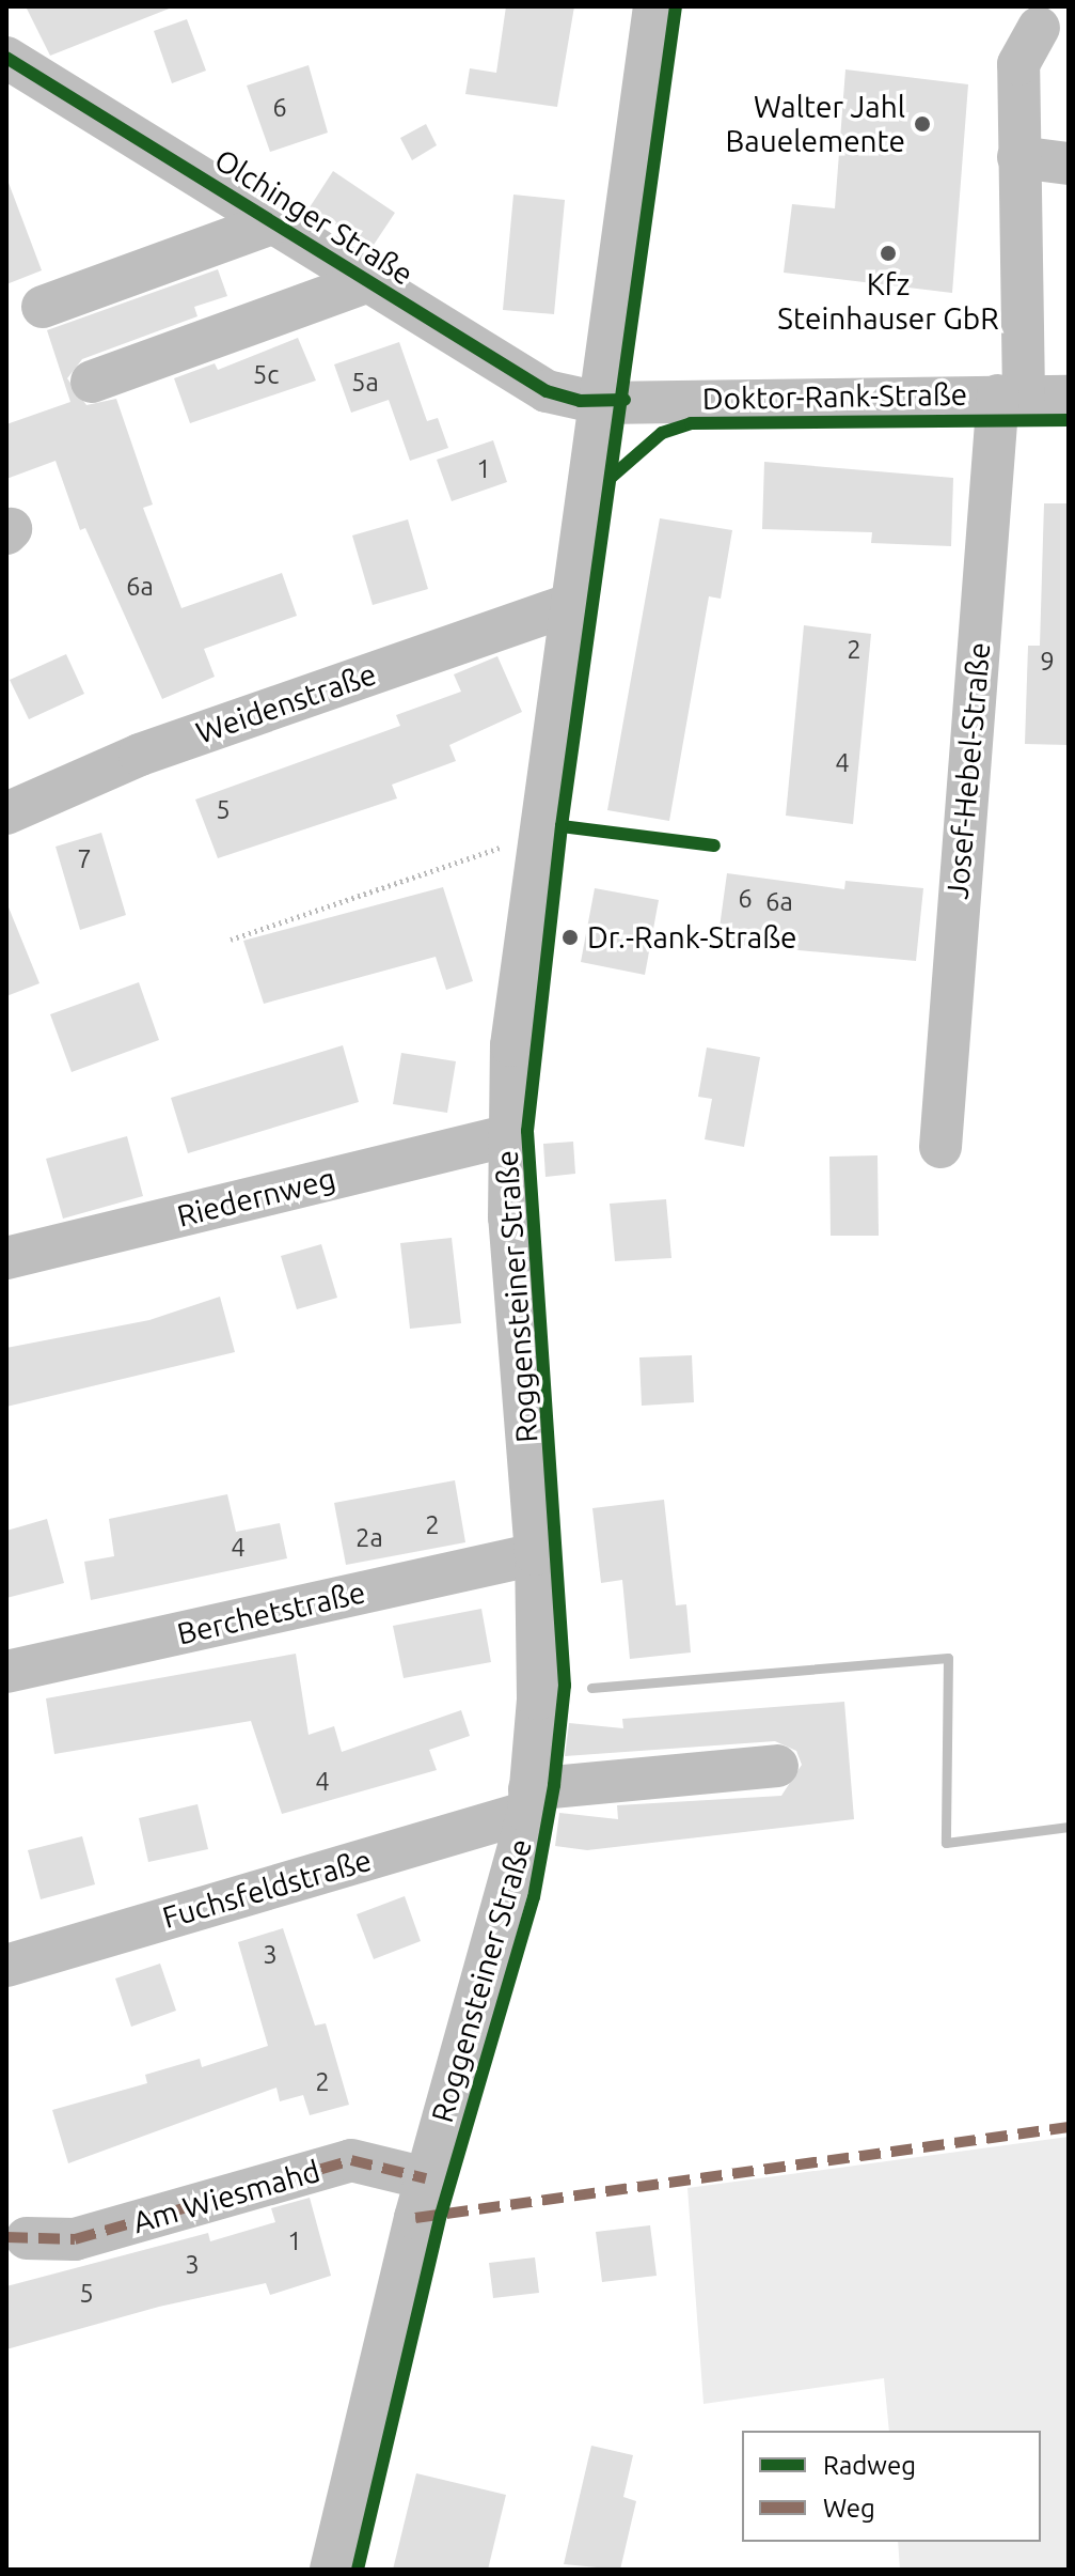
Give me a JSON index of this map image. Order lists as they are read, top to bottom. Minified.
{"streets":{"street":["Olchinger Straße","Doktor-Rank-Straße","Weidenstraße","Josef-Hebel-Straße","Riedernweg","Roggensteiner Straße","Berchetstraße","Fuchsfeldstraße","Am Wiesmahd"]},"crossings":[["Olchinger Straße","Doktor-Rank-Straße"],["Olchinger Straße","Roggensteiner Straße"],["Doktor-Rank-Straße","Josef-Hebel-Straße"],["Doktor-Rank-Straße","Roggensteiner Straße"],["Weidenstraße","Roggensteiner Straße"],["Riedernweg","Roggensteiner Straße"],["Roggensteiner Straße","Berchetstraße"],["Roggensteiner Straße","Fuchsfeldstraße"],["Roggensteiner Straße","Am Wiesmahd"]],"places":["Walter Jahl Bauelemente","Kfz Steinhauser GbR","Dr.-Rank-Straße"],"house_numbers":["6","5c","5a","1","6a","2","9","4","5","7","6","6a","2","2a","4","4","3","2","1","3","5"],"legend":["Radweg","Weg"]}
